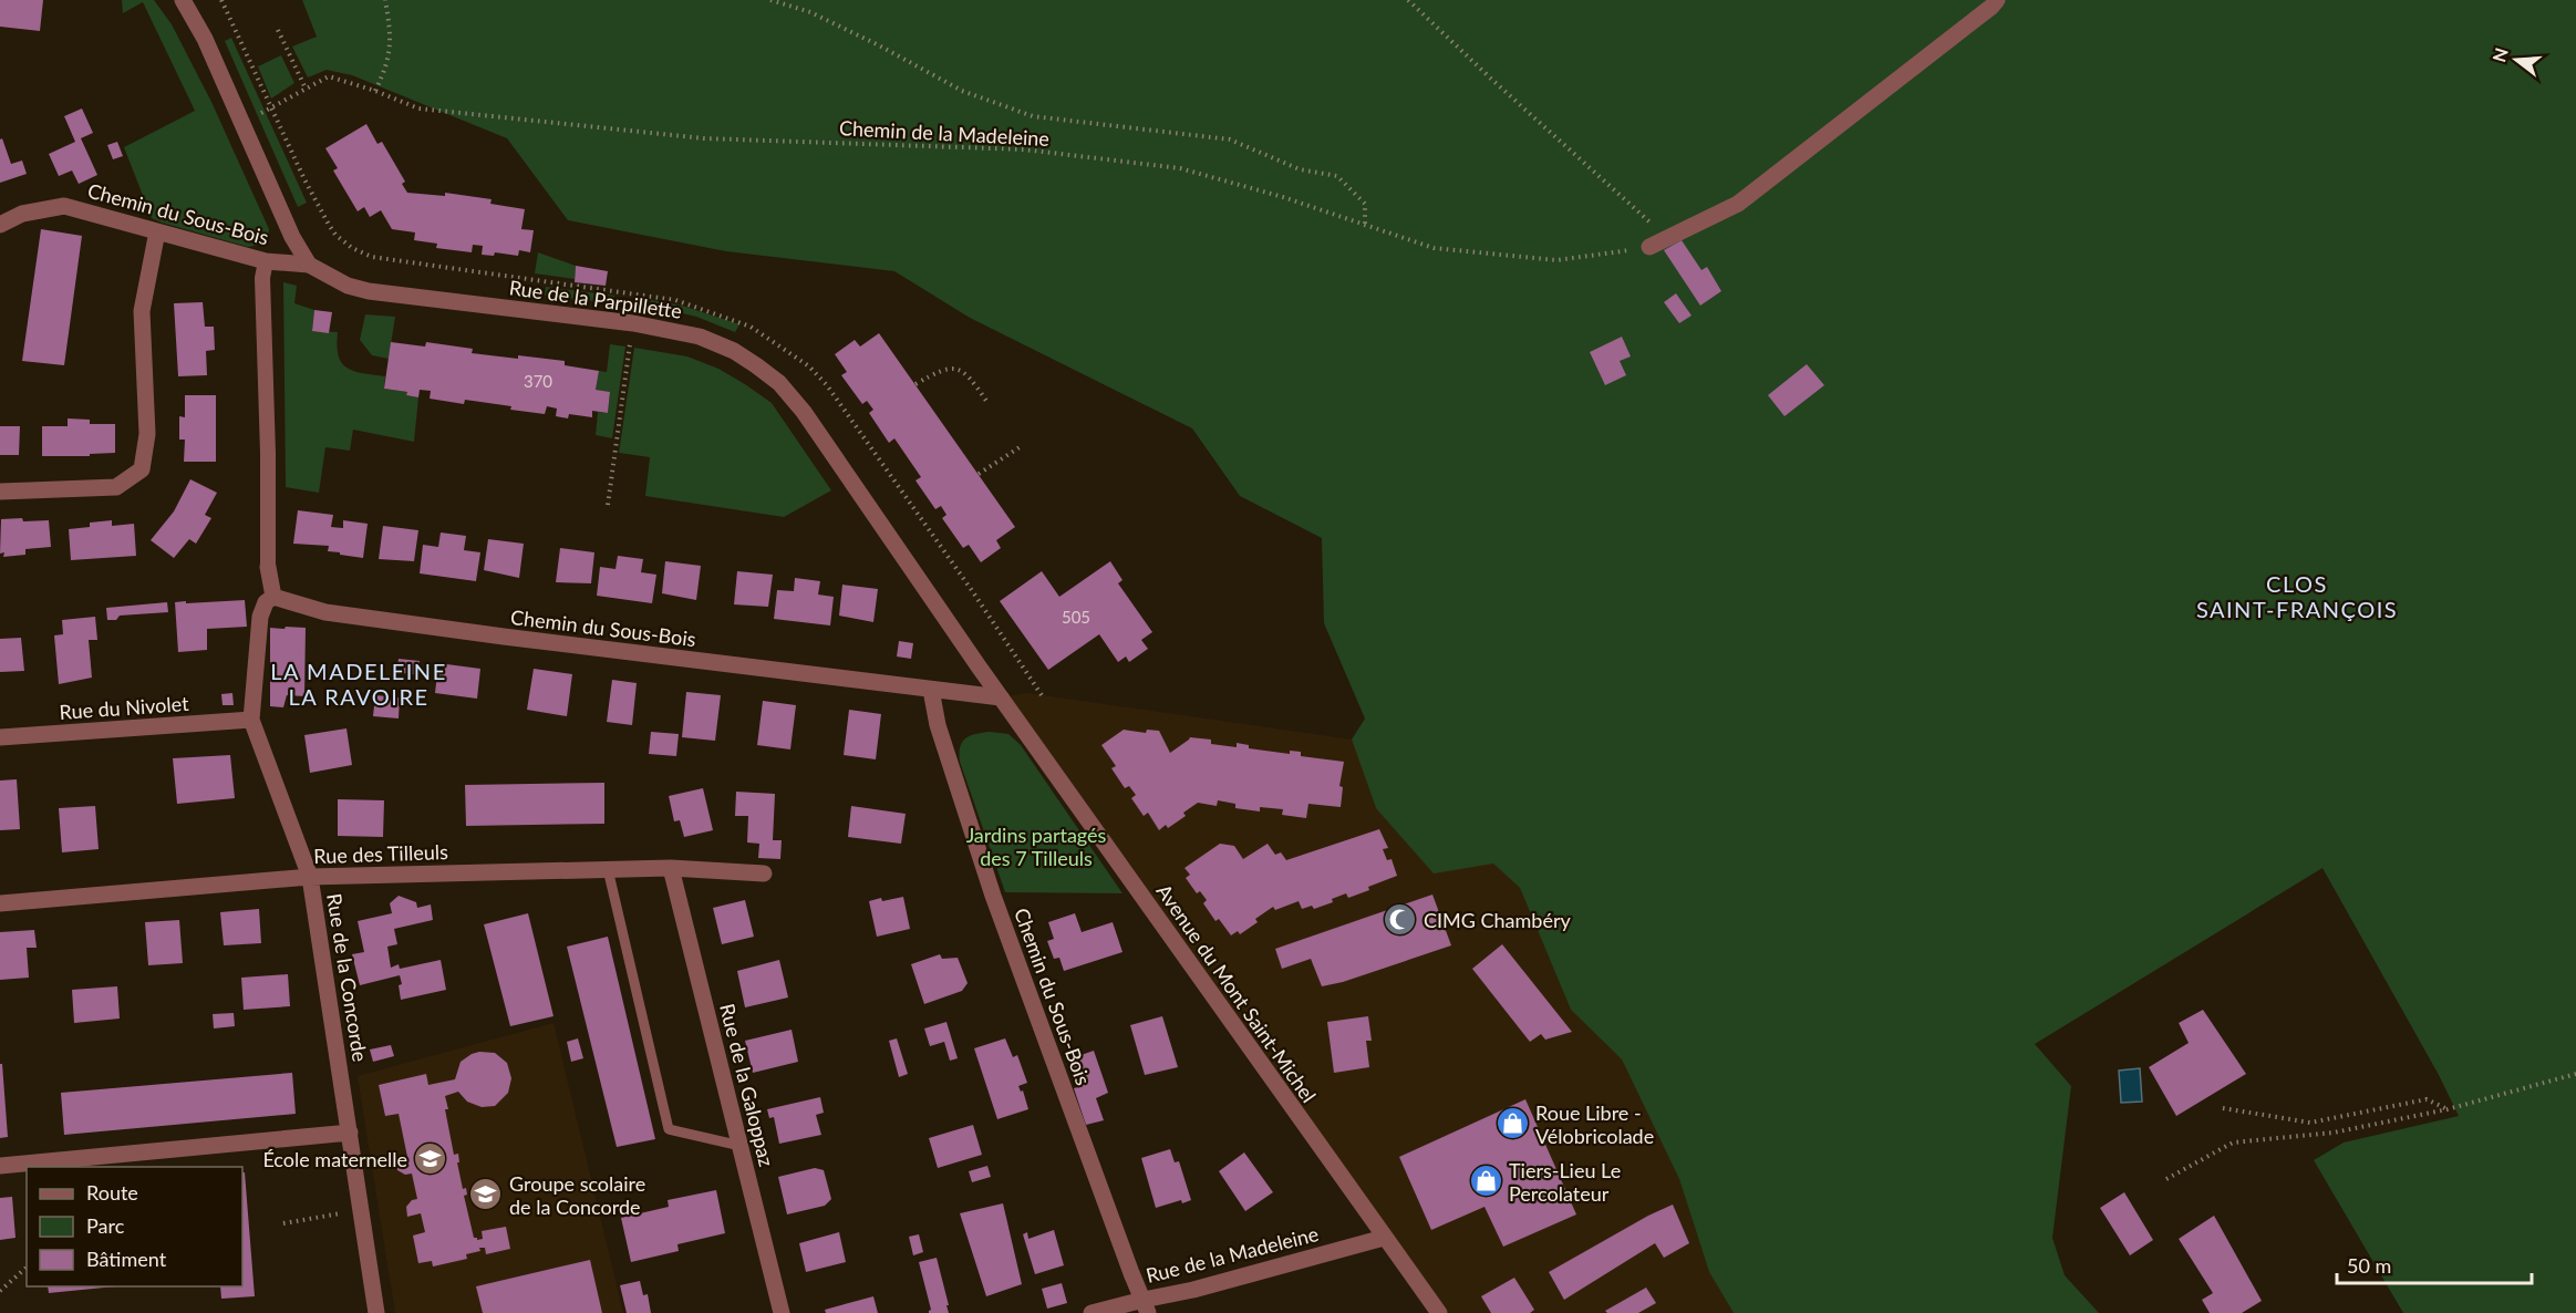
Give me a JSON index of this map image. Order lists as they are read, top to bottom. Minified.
{"streets":{"street":["Chemin du Sous-Bois","Rue de la Parpillette","Rue du Nivolet","Rue des Tilleuls","Rue de la Concorde","Avenue du Mont Saint-Michel","Rue de la Galoppaz","Rue de la Madeleine"],"path":["Chemin de la Madeleine"]},"crossings":[["Chemin du Sous-Bois","Rue de la Parpillette"],["Chemin du Sous-Bois","Rue de la Concorde"],["Chemin du Sous-Bois","Avenue du Mont Saint-Michel"],["Chemin du Sous-Bois","Rue de la Madeleine"],["Rue de la Parpillette","Avenue du Mont Saint-Michel"],["Rue du Nivolet","Rue de la Concorde"],["Rue des Tilleuls","Rue de la Concorde"],["Rue des Tilleuls","Rue de la Galoppaz"],["Avenue du Mont Saint-Michel","Rue de la Madeleine"]],"districts":["CLOS SAINT-FRANÇOIS","LA MADELEINE LA RAVOIRE"],"parks":["Jardins partagés des 7 Tilleuls"],"places":{"mosque":["CIMG Chambéry"],"shop":["Roue Libre - Vélobricolade","Tiers-Lieu Le Percolateur"],"school or university":["École maternelle","Groupe scolaire de la Concorde"]},"house_numbers":["370","505"],"legend":["Route","Parc","Bâtiment"],"scale_bar":"50 m","north":"left"}
